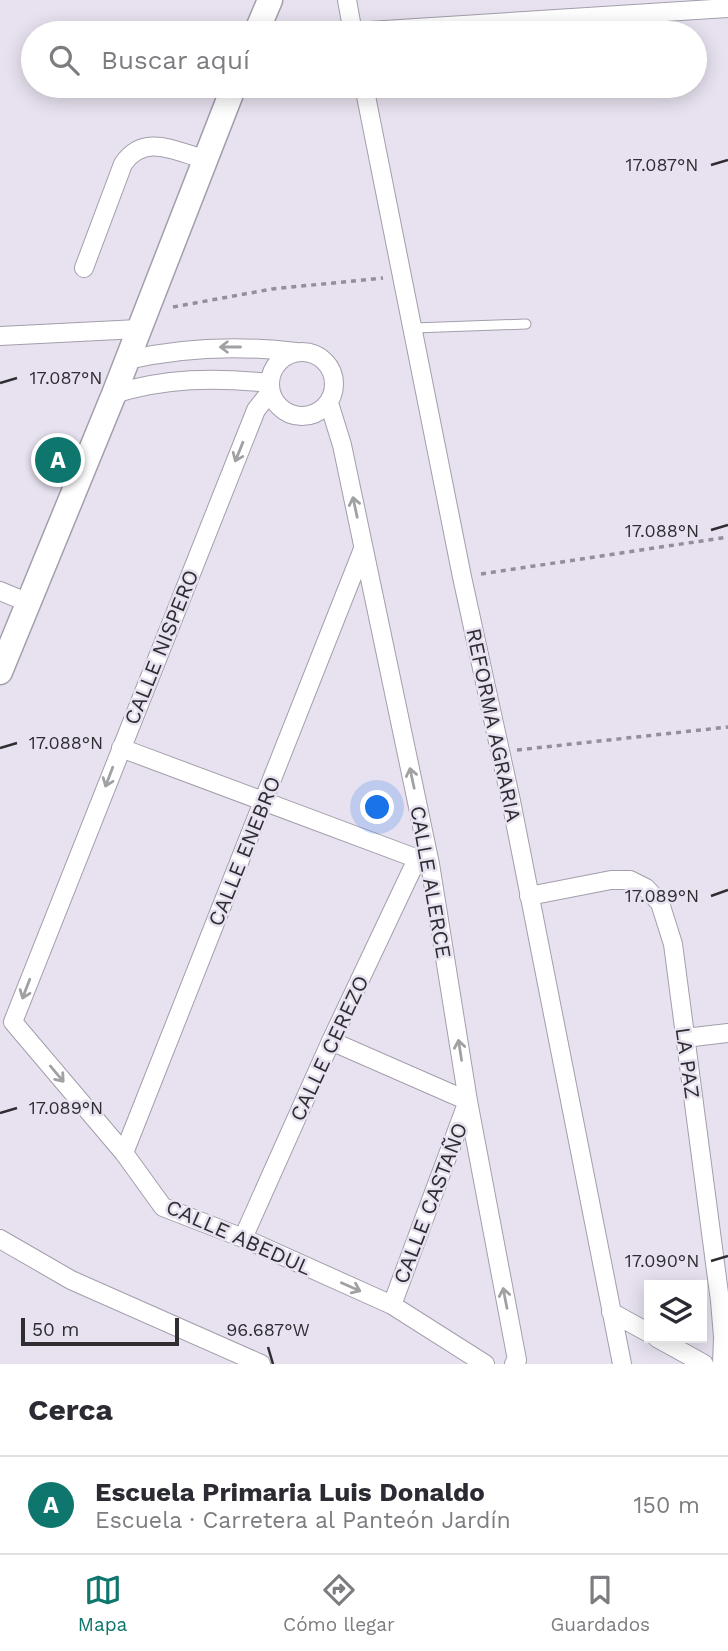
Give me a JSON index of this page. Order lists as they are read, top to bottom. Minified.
{"streets":{"street":["CALLE NISPERO","REFORMA AGRARIA","CALLE ENEBRO","CALLE ALERCE","CALLE CEREZO","LA PAZ","CALLE CASTAÑO","CALLE ABEDUL"]},"crossings":[["CALLE NISPERO","CALLE ALERCE"],["CALLE NISPERO","CALLE ABEDUL"],["REFORMA AGRARIA","LA PAZ"],["CALLE ENEBRO","CALLE ALERCE"],["CALLE ENEBRO","CALLE ABEDUL"],["CALLE ALERCE","CALLE CEREZO"],["CALLE ALERCE","CALLE CASTAÑO"],["CALLE CEREZO","CALLE ABEDUL"],["CALLE CASTAÑO","CALLE ABEDUL"]],"one_way":["CALLE NISPERO","CALLE ALERCE","CALLE ABEDUL"],"scale_bar":"50 m","page":{"search":"Buscar aquí","pins":"A","scale":"50 m","heading":"Cerca","list":[{"mark":"A","name":"Escuela Primaria Luis Donaldo","note":"Escuela · Carretera al Panteón Jardín","value":"150 m"}],"nav":["Mapa","Cómo llegar","Guardados"]},"coordinates":["17.087°N","17.088°N","17.089°N","17.090°N","96.687°W"]}
